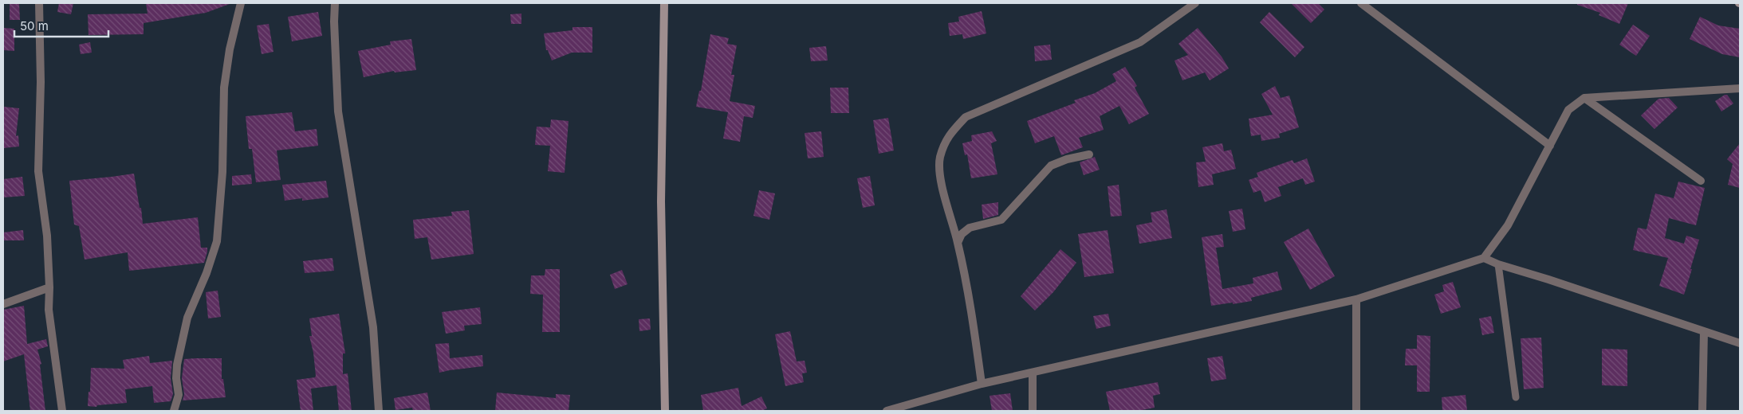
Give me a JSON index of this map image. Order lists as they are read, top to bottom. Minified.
{"scale_bar":"50 m"}
